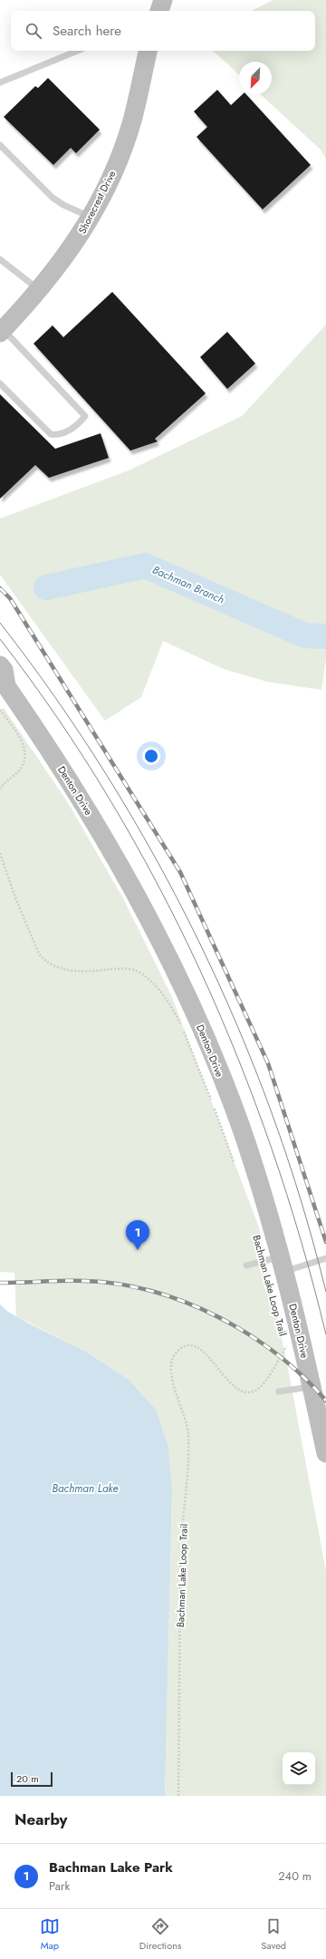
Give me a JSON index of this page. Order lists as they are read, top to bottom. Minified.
{"streets":{"main road":["Shorecrest Drive","Denton Drive"],"path":["Bachman Lake Loop Trail"]},"water":["Bachman Branch","Bachman Lake"],"scale_bar":"20 m","north":"bottom left","page":{"search":"Search here","pins":"1","scale":"20 m","heading":"Nearby","list":[{"mark":"1","name":"Bachman Lake Park","note":"Park","value":"240 m"}],"nav":["Map","Directions","Saved"]}}
